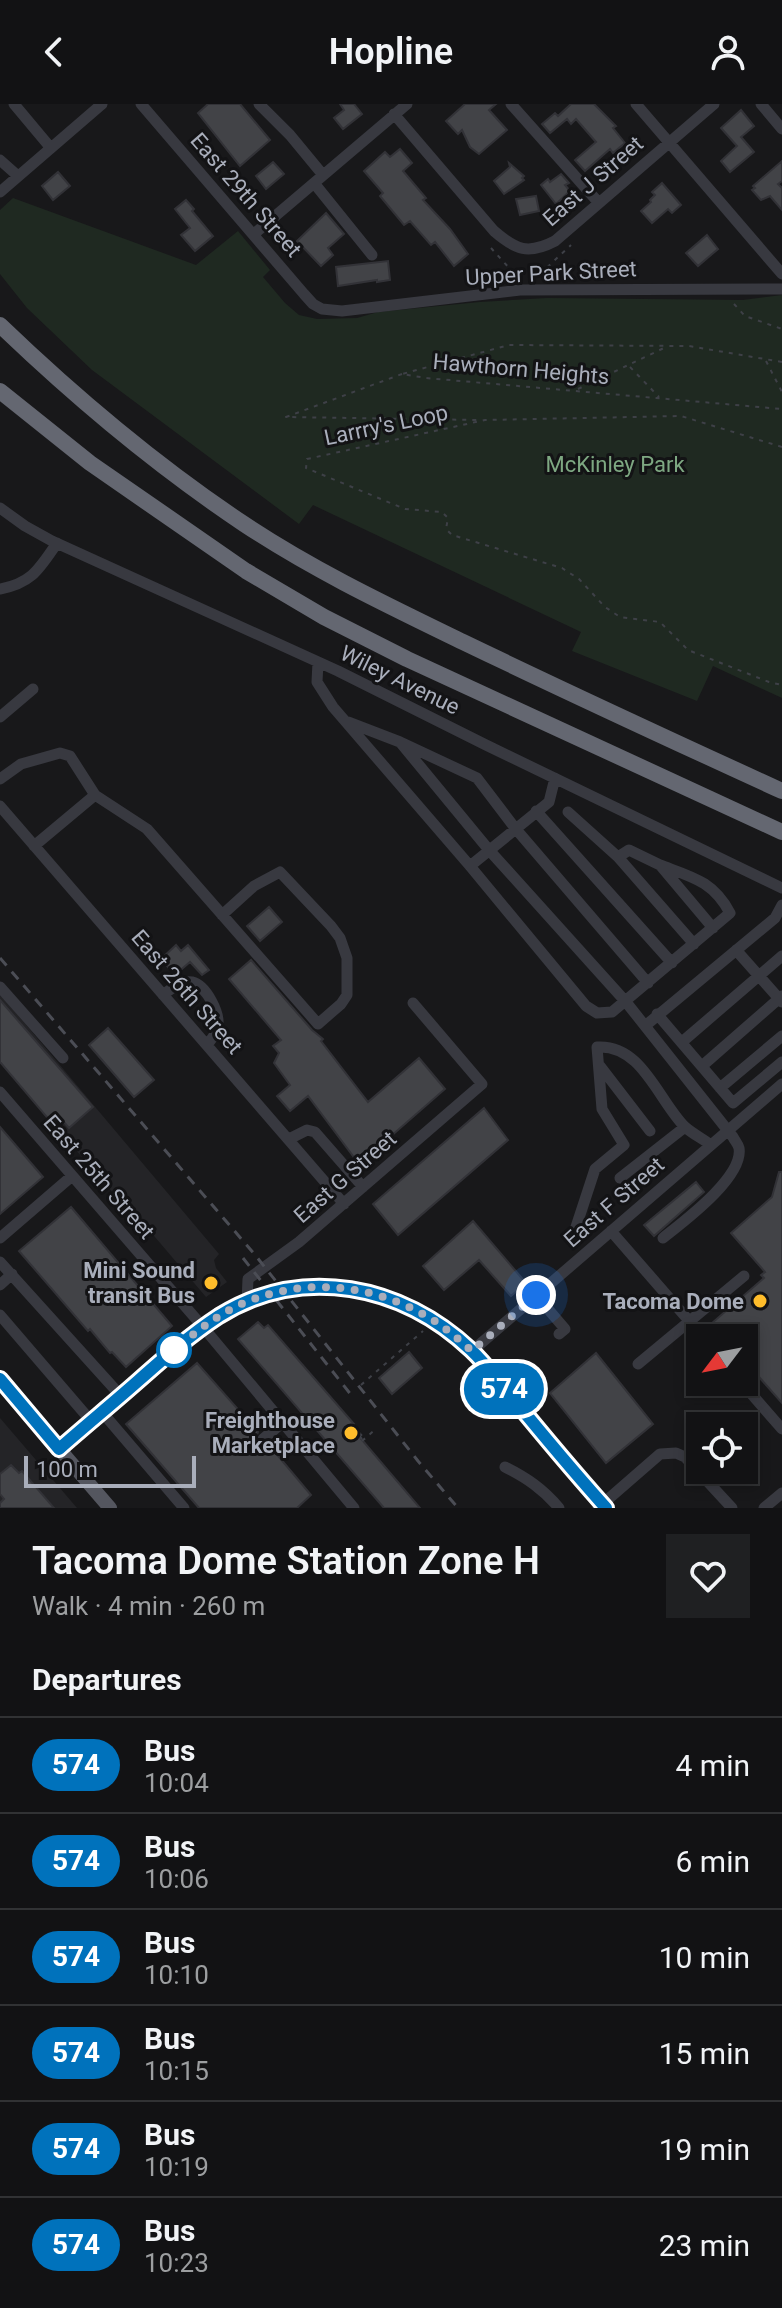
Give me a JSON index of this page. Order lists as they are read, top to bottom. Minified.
{"streets":{"street":["East J Street","East 29th Street","Upper Park Street","Wiley Avenue","East 26th Street","East 25th Street","East G Street","East F Street"],"path":["Hawthorn Heights","Larrry's Loop"]},"crossings":[["East 29th Street","Upper Park Street"],["East 26th Street","East G Street"]],"parks":["McKinley Park"],"places":["Mini Sound transit Bus","Tacoma Dome","Freighthouse Marketplace"],"lines":["bus line 574"],"scale_bar":"100 m","north":"bottom left","page":{"header":"Hopline","on_map":"574","scale":"100 m","heading":[["Tacoma Dome Station Zone H","Walk · 4 min · 260 m"],"Departures"],"list":[{"mark":"574","name":"Bus","note":"10:04","value":"4 min"},{"mark":"574","name":"Bus","note":"10:06","value":"6 min"},{"mark":"574","name":"Bus","note":"10:10","value":"10 min"},{"mark":"574","name":"Bus","note":"10:15","value":"15 min"},{"mark":"574","name":"Bus","note":"10:19","value":"19 min"},{"mark":"574","name":"Bus","note":"10:23","value":"23 min"}]}}
